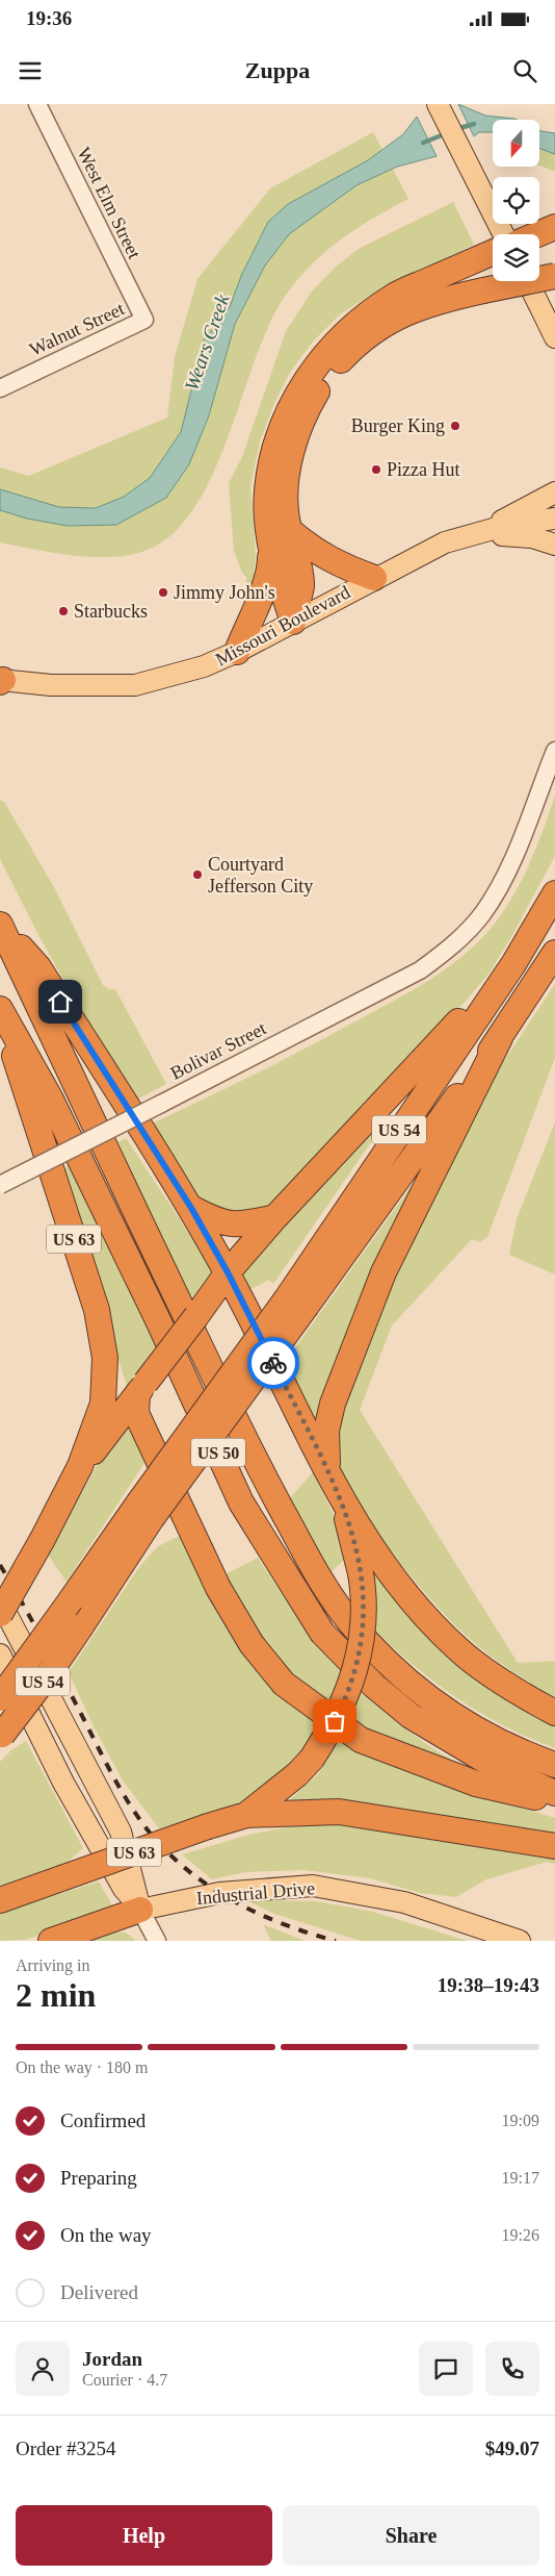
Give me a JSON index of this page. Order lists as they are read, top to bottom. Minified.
{"streets":{"highway":["US 54","US 63","US 50"],"main road":["Missouri Boulevard","Industrial Drive"],"street":["West Elm Street","Walnut Street","Bolivar Street"]},"crossings":[["West Elm Street","Walnut Street"],["US 63","US 50"]],"water":["Wears Creek"],"places":["Burger King","Pizza Hut","Jimmy John's","Starbucks","Courtyard Jefferson City"],"north":"bottom","page":{"status":"19:36","header":"Zuppa","heading":["2 min","Arriving in","19:38–19:43"],"panel":["Jordan","Courier · 4.7","Order #3254","$49.07"],"bar":"On the way · 180 m","list":[["Confirmed","19:09"],["Preparing","19:17"],["On the way","19:26"],"Delivered"],"buttons":["Help","Share"]}}
